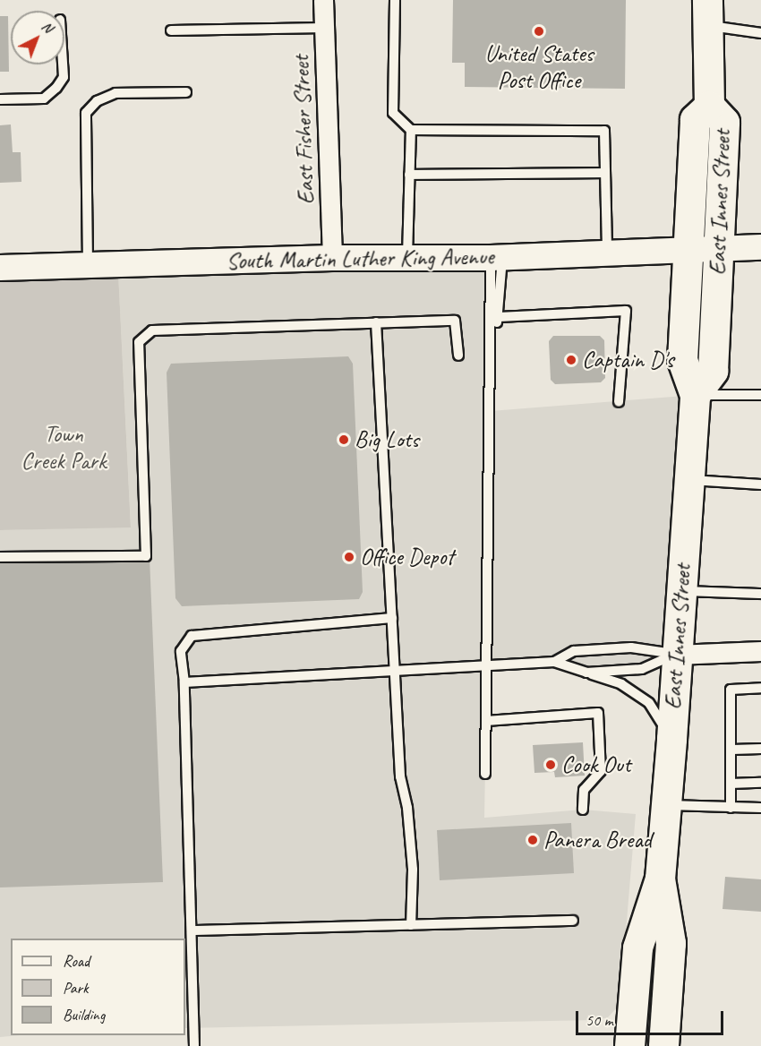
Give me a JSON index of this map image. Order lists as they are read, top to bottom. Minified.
{"streets":{"main road":["East Innes Street"],"street":["East Fisher Street","South Martin Luther King Avenue"]},"crossings":[["East Fisher Street","South Martin Luther King Avenue"],["East Innes Street","South Martin Luther King Avenue"]],"parks":["Town Creek Park"],"places":["United States Post Office","Captain D's","Big Lots","Office Depot","Cook Out","Panera Bread"],"legend":["Road","Park","Building"],"scale_bar":"50 m","north":"top right"}
